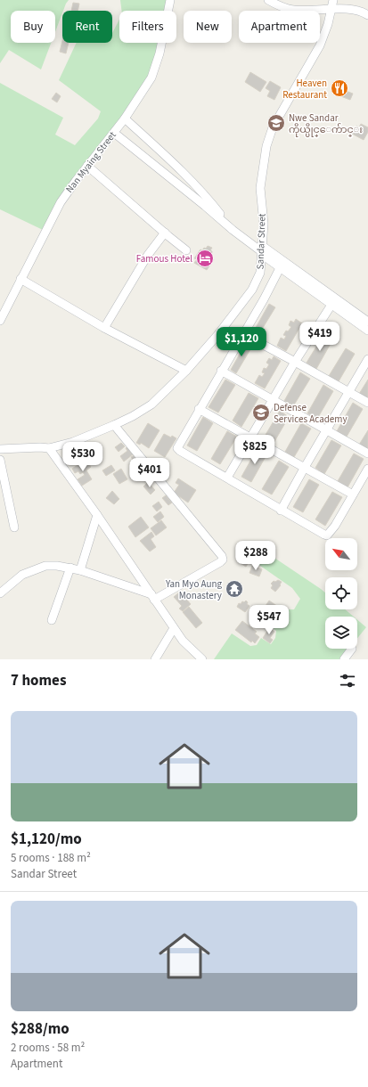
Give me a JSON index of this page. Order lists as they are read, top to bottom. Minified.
{"streets":{"street":["Nan Myaing Street","Sandar Street"]},"places":{"restaurant":["Heaven Restaurant"],"school or university":["Nwe Sandar ကိုယ္ပိုင္ေက်ာင္း","Defense Services Academy"],"hotel":["Famous Hotel"],"temple":["Yan Myo Aung Monastery"]},"north":"top left","page":{"chip":["Buy","Rent","Filters","New","Apartment"],"price":["$419","$1,120","$825","$530","$401","$288","$547"],"heading":"7 homes","list":[{"name":"$1,120/mo","note":"5 rooms · 188 m² · Sandar Street"},{"name":"$288/mo","note":"2 rooms · 58 m² · Apartment"}]}}
